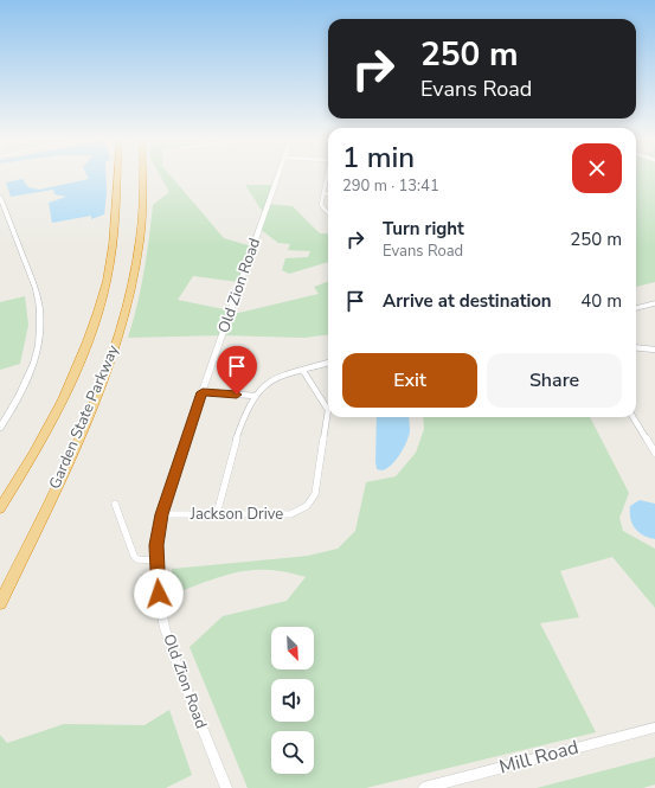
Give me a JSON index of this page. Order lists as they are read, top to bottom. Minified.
{"streets":{"highway":["Garden State Parkway"],"street":["Old Zion Road","Jackson Drive","Mill Road"]},"crossings":[["Old Zion Road","Jackson Drive"]],"north":"bottom right","page":{"turn":["250 m","Evans Road"],"heading":["1 min","290 m · 13:41"],"list":[{"name":"Turn right","note":"Evans Road","value":"250 m"},{"name":"Arrive at destination","value":"40 m"}],"buttons":["Exit","Share"]}}
